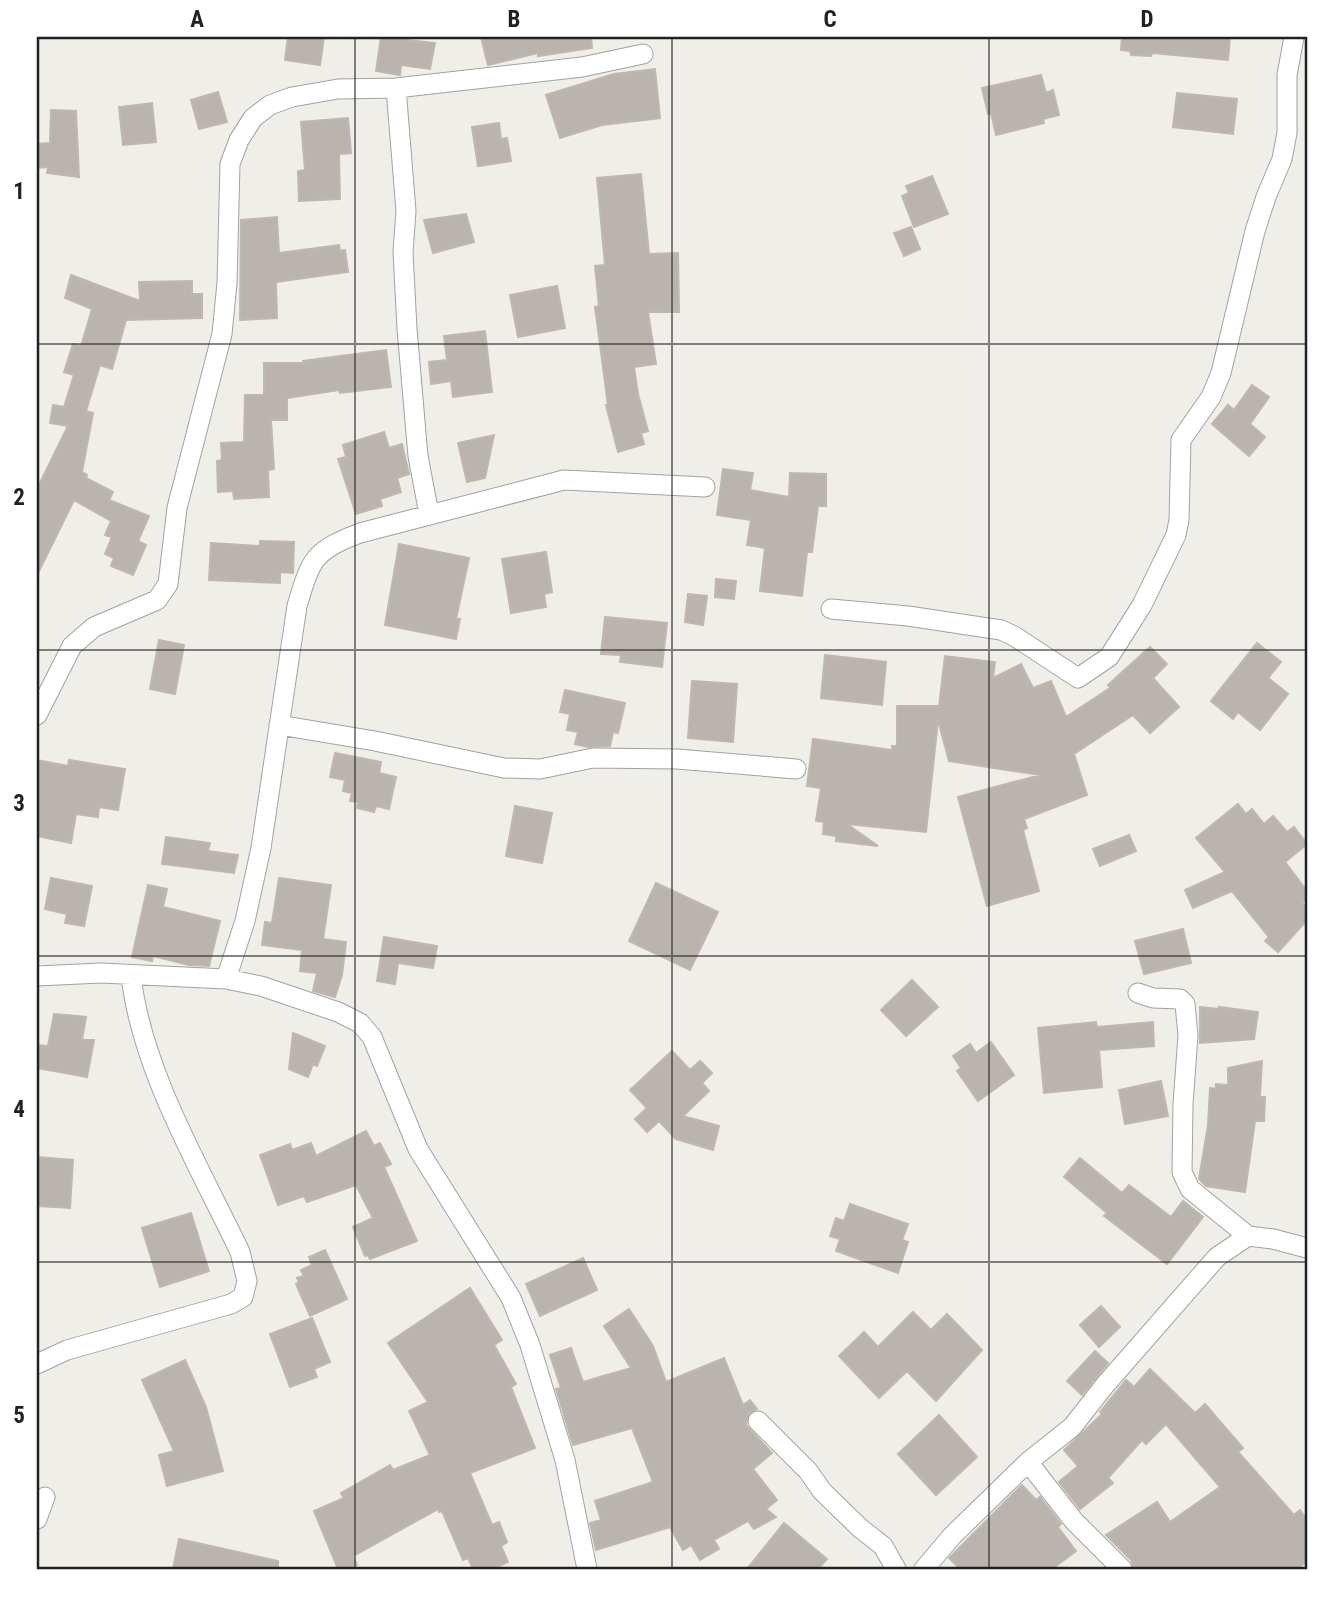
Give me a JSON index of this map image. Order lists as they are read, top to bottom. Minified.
{"grid":{"columns":["A","B","C","D"],"rows":["1","2","3","4","5"]}}
